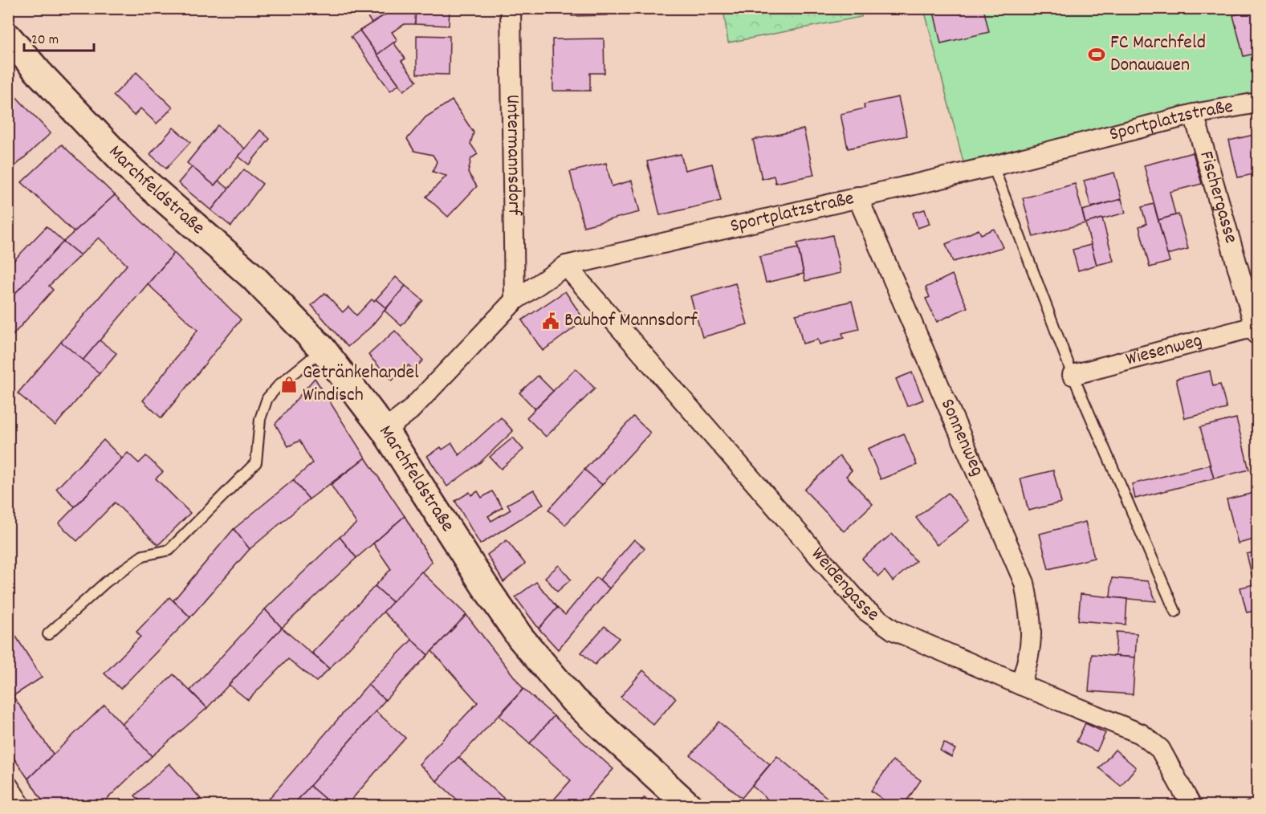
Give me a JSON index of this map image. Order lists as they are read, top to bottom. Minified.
{"streets":{"main road":["Marchfeldstraße"],"street":["Sportplatzstraße","Untermannsdorf","Fischergasse","Wiesenweg","Sonnenweg","Weidengasse"]},"crossings":[["Sportplatzstraße","Untermannsdorf"],["Sportplatzstraße","Marchfeldstraße"],["Sportplatzstraße","Fischergasse"],["Sportplatzstraße","Sonnenweg"],["Sportplatzstraße","Weidengasse"],["Fischergasse","Wiesenweg"],["Sonnenweg","Weidengasse"]],"places":{"sports":["FC Marchfeld Donauauen"],"public building":["Bauhof Mannsdorf"],"shop":["Getränkehandel Windisch"]},"scale_bar":"20 m"}
